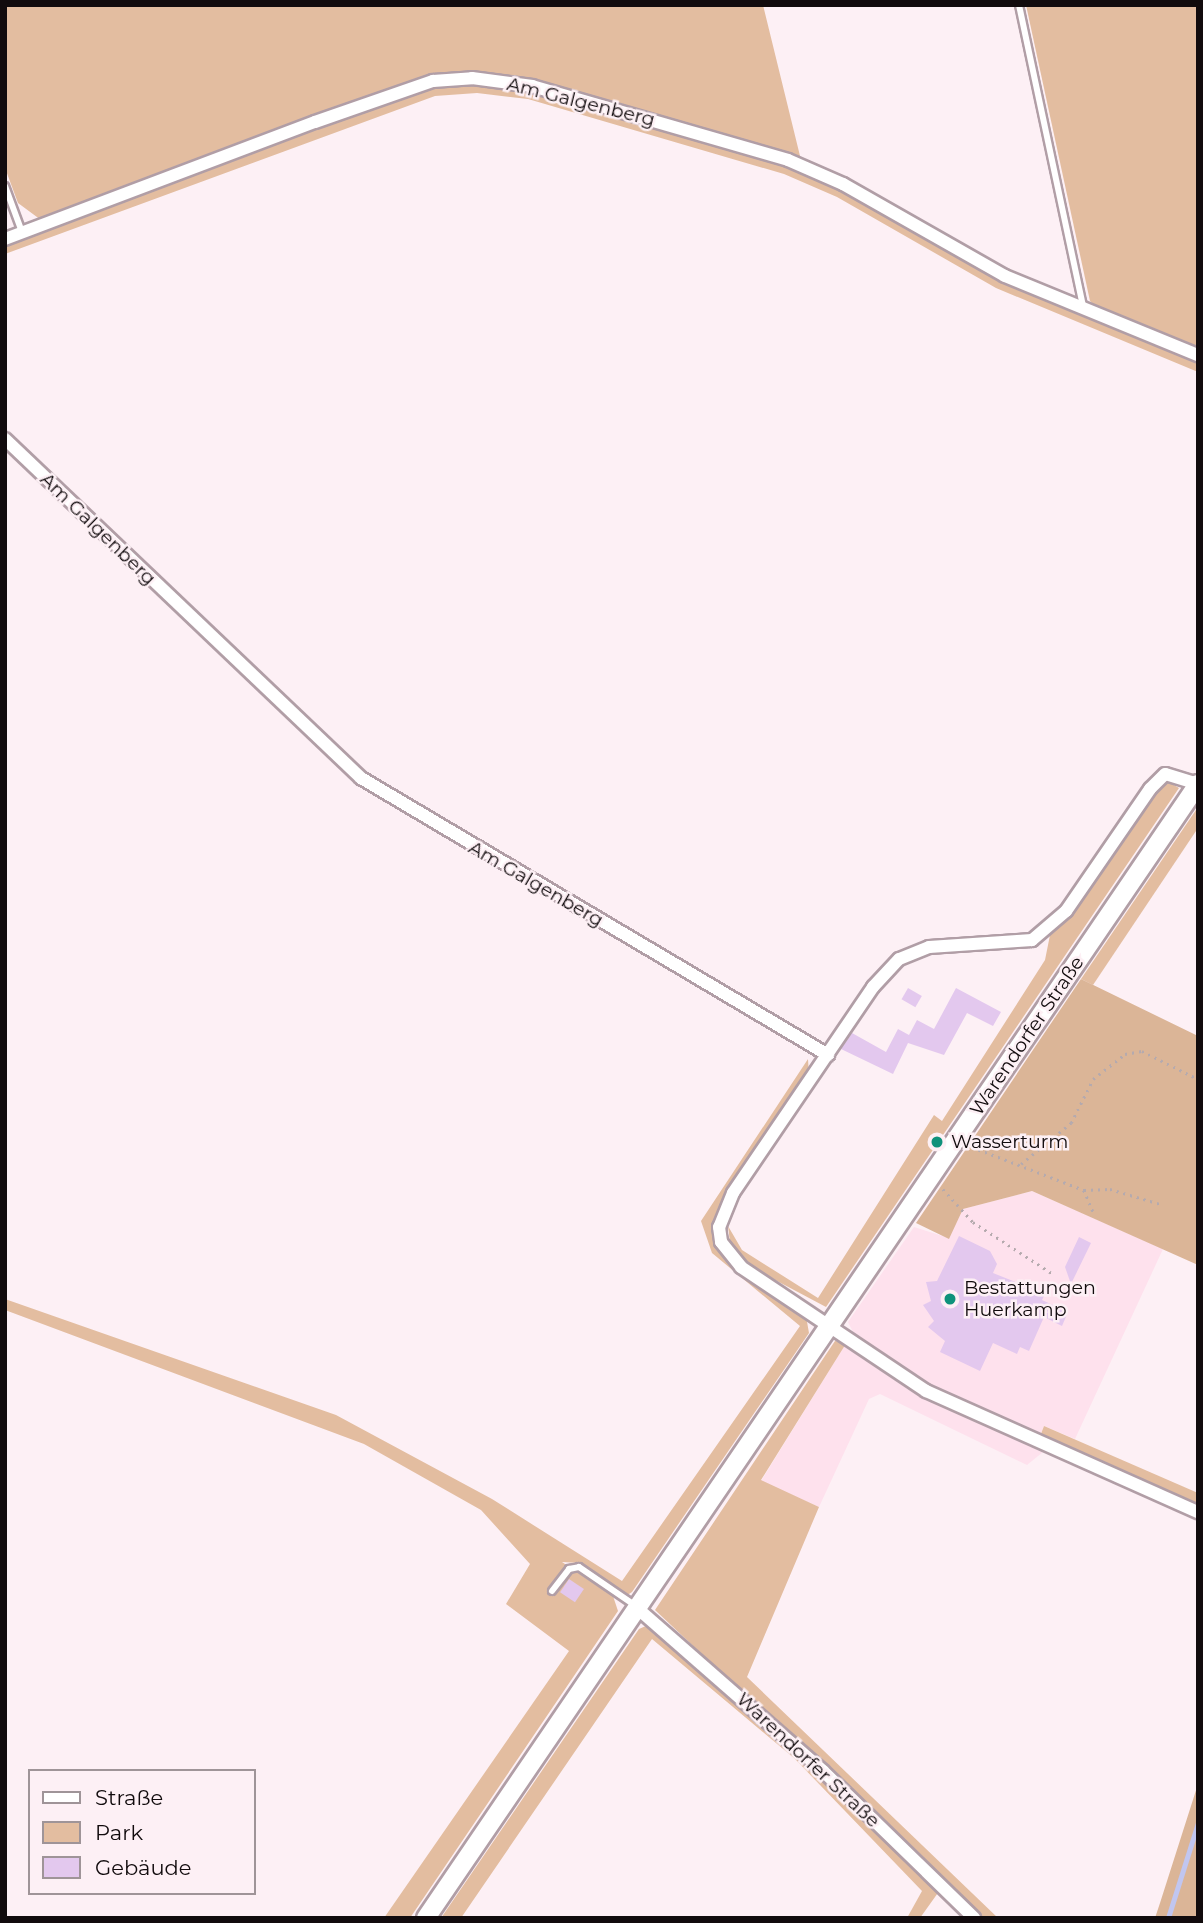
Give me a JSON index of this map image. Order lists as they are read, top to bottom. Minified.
{"streets":{"main road":["Warendorfer Straße"],"street":["Am Galgenberg"]},"crossings":[["Am Galgenberg","Warendorfer Straße"]],"places":["Wasserturm","Bestattungen Huerkamp"],"legend":["Straße","Park","Gebäude"]}
